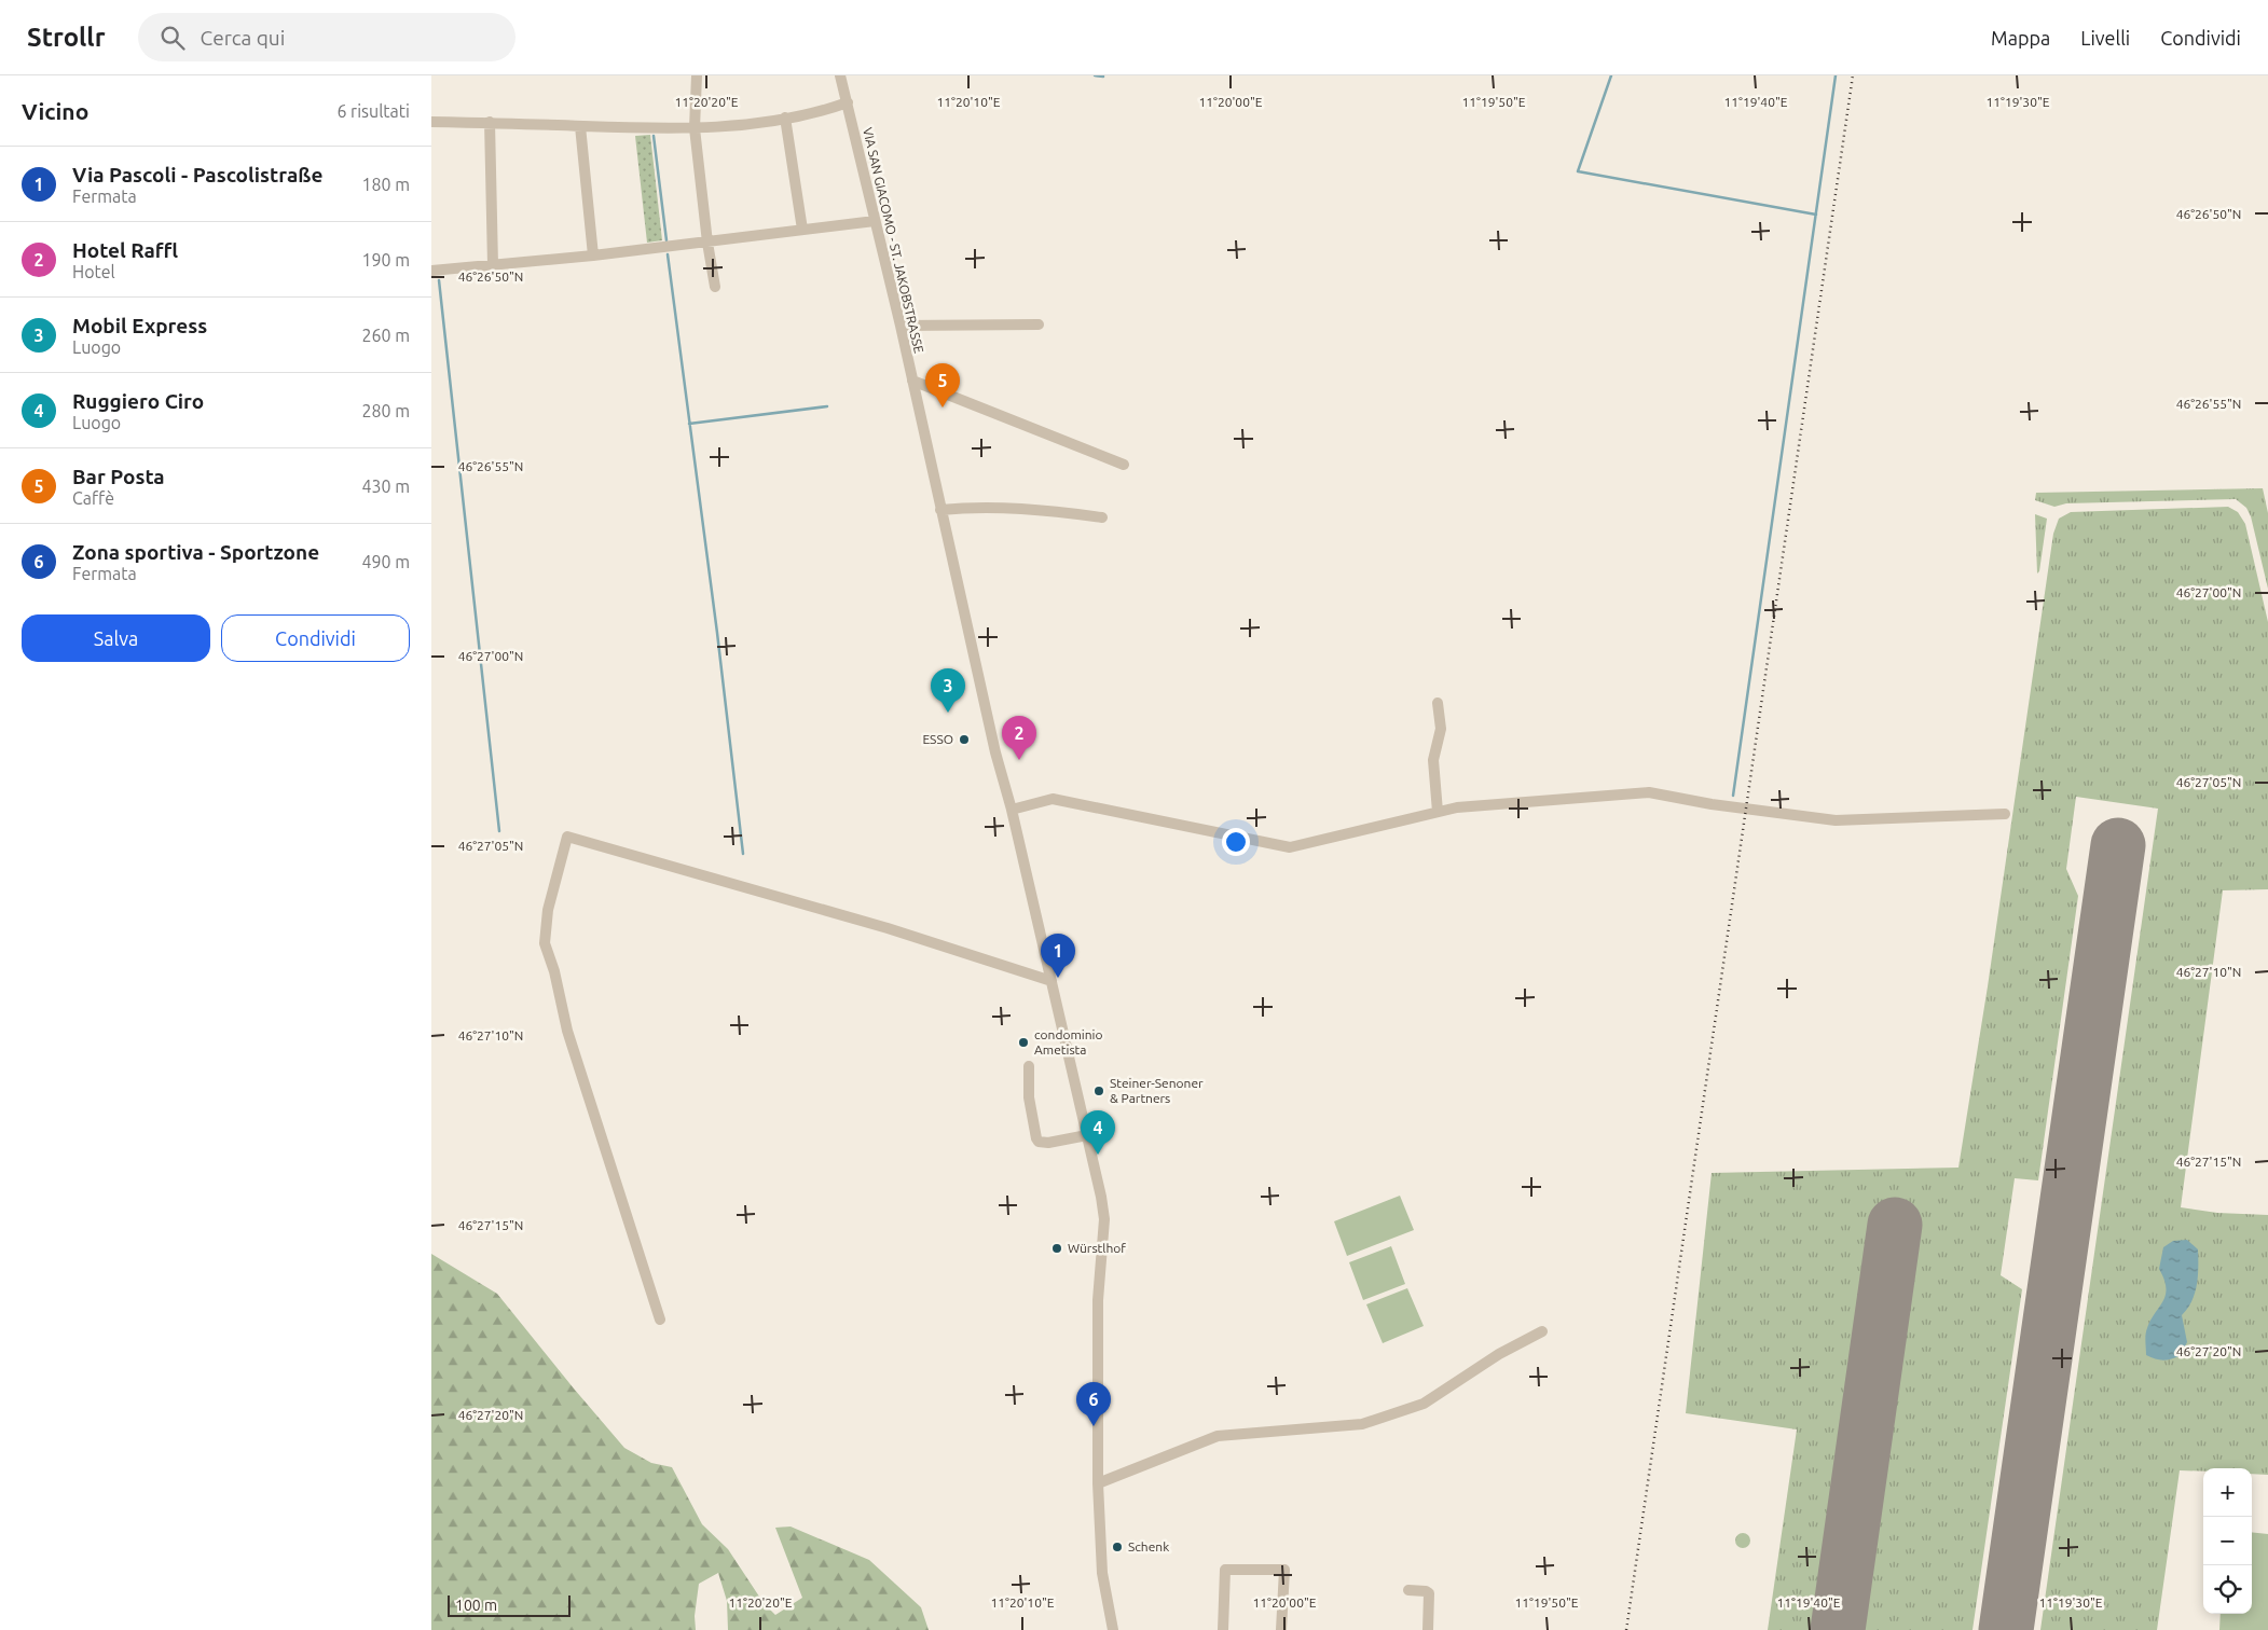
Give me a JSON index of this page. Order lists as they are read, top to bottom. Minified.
{"streets":{"street":["VIA SAN GIACOMO - ST. JAKOBSTRASSE"]},"places":["ESSO","condominio Ametista","Steiner-Senoner & Partners","Würstlhof","Schenk"],"scale_bar":"100 m","page":{"header":"Strollr","search":"Cerca qui","nav":["Mappa","Livelli","Condividi"],"heading":["Vicino","6 risultati"],"list":[{"mark":"1","name":"Via Pascoli - Pascolistraße","note":"Fermata","value":"180 m"},{"mark":"2","name":"Hotel Raffl","note":"Hotel","value":"190 m"},{"mark":"3","name":"Mobil Express","note":"Luogo","value":"260 m"},{"mark":"4","name":"Ruggiero Ciro","note":"Luogo","value":"280 m"},{"mark":"5","name":"Bar Posta","note":"Caffè","value":"430 m"},{"mark":"6","name":"Zona sportiva - Sportzone","note":"Fermata","value":"490 m"}],"pins":["5","3","2","1","4","6"],"buttons":["Salva","Condividi"],"map_buttons":["+","−"],"scale":"100 m"},"coordinates":["11°20'20\"E","11°20'10\"E","11°20'00\"E","11°19'50\"E","11°19'40\"E","11°19'30\"E","46°26'50\"N","46°26'55\"N","46°27'00\"N","46°27'05\"N","46°27'10\"N","46°27'15\"N","46°27'20\"N"]}
